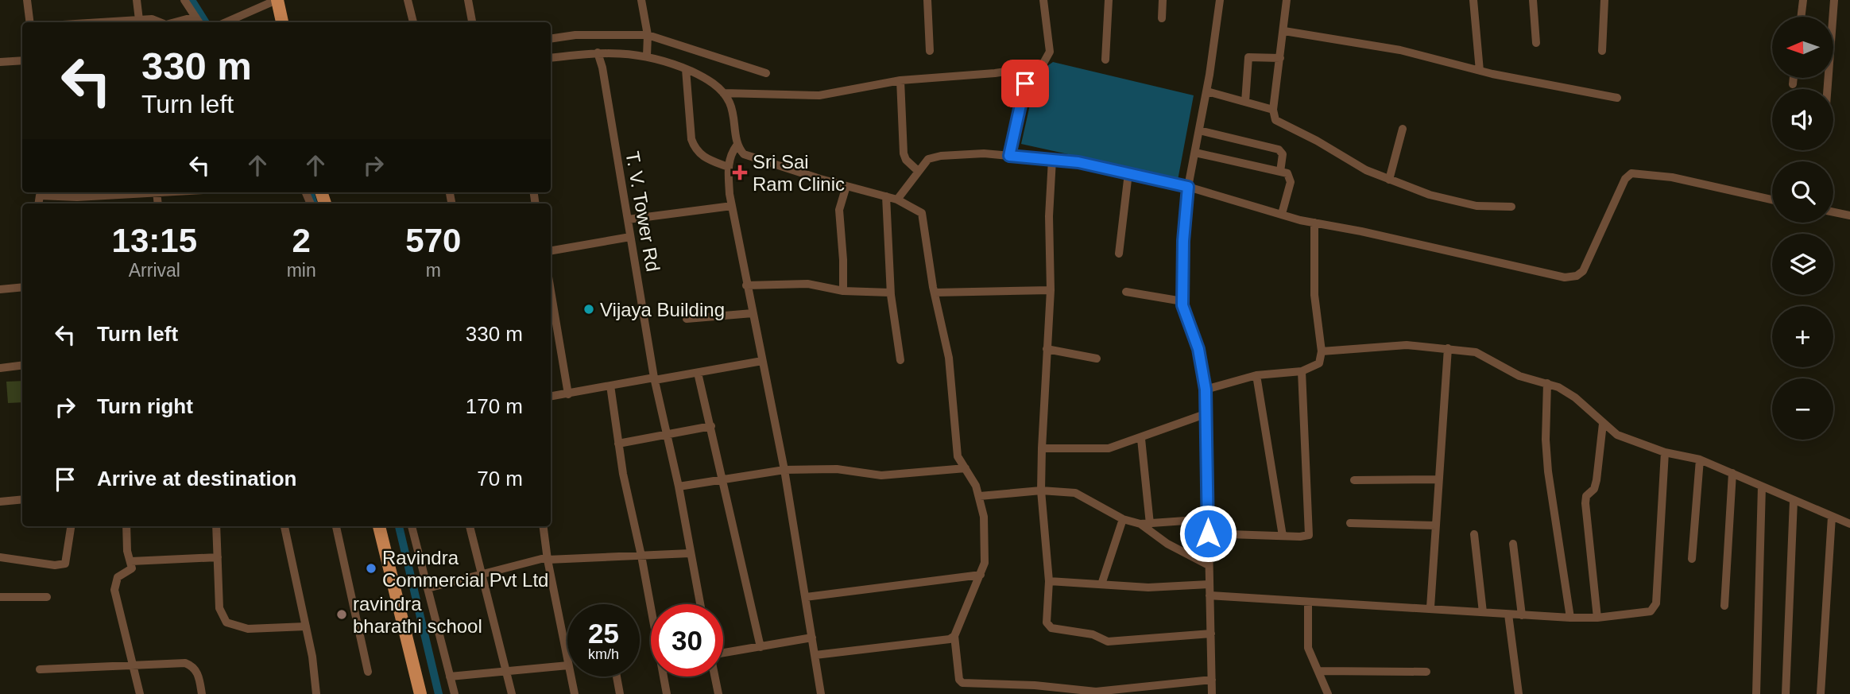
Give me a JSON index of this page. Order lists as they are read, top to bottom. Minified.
{"streets":{"street":["T. V. Tower Rd"]},"places":{"health":["Sri Sai Ram Clinic"],"other":["Vijaya Building","Ravindra Commercial Pvt Ltd","ravindra bharathi school"]},"north":"left","page":{"map_buttons":["+","−"],"turn":["330 m","Turn left"],"eta":["13:15","Arrival","2","min","570","m"],"list":[{"name":"Turn left","value":"330 m"},{"name":"Turn right","value":"170 m"},{"name":"Arrive at destination","value":"70 m"}],"speed":"25 km/h","limit":"30"}}
